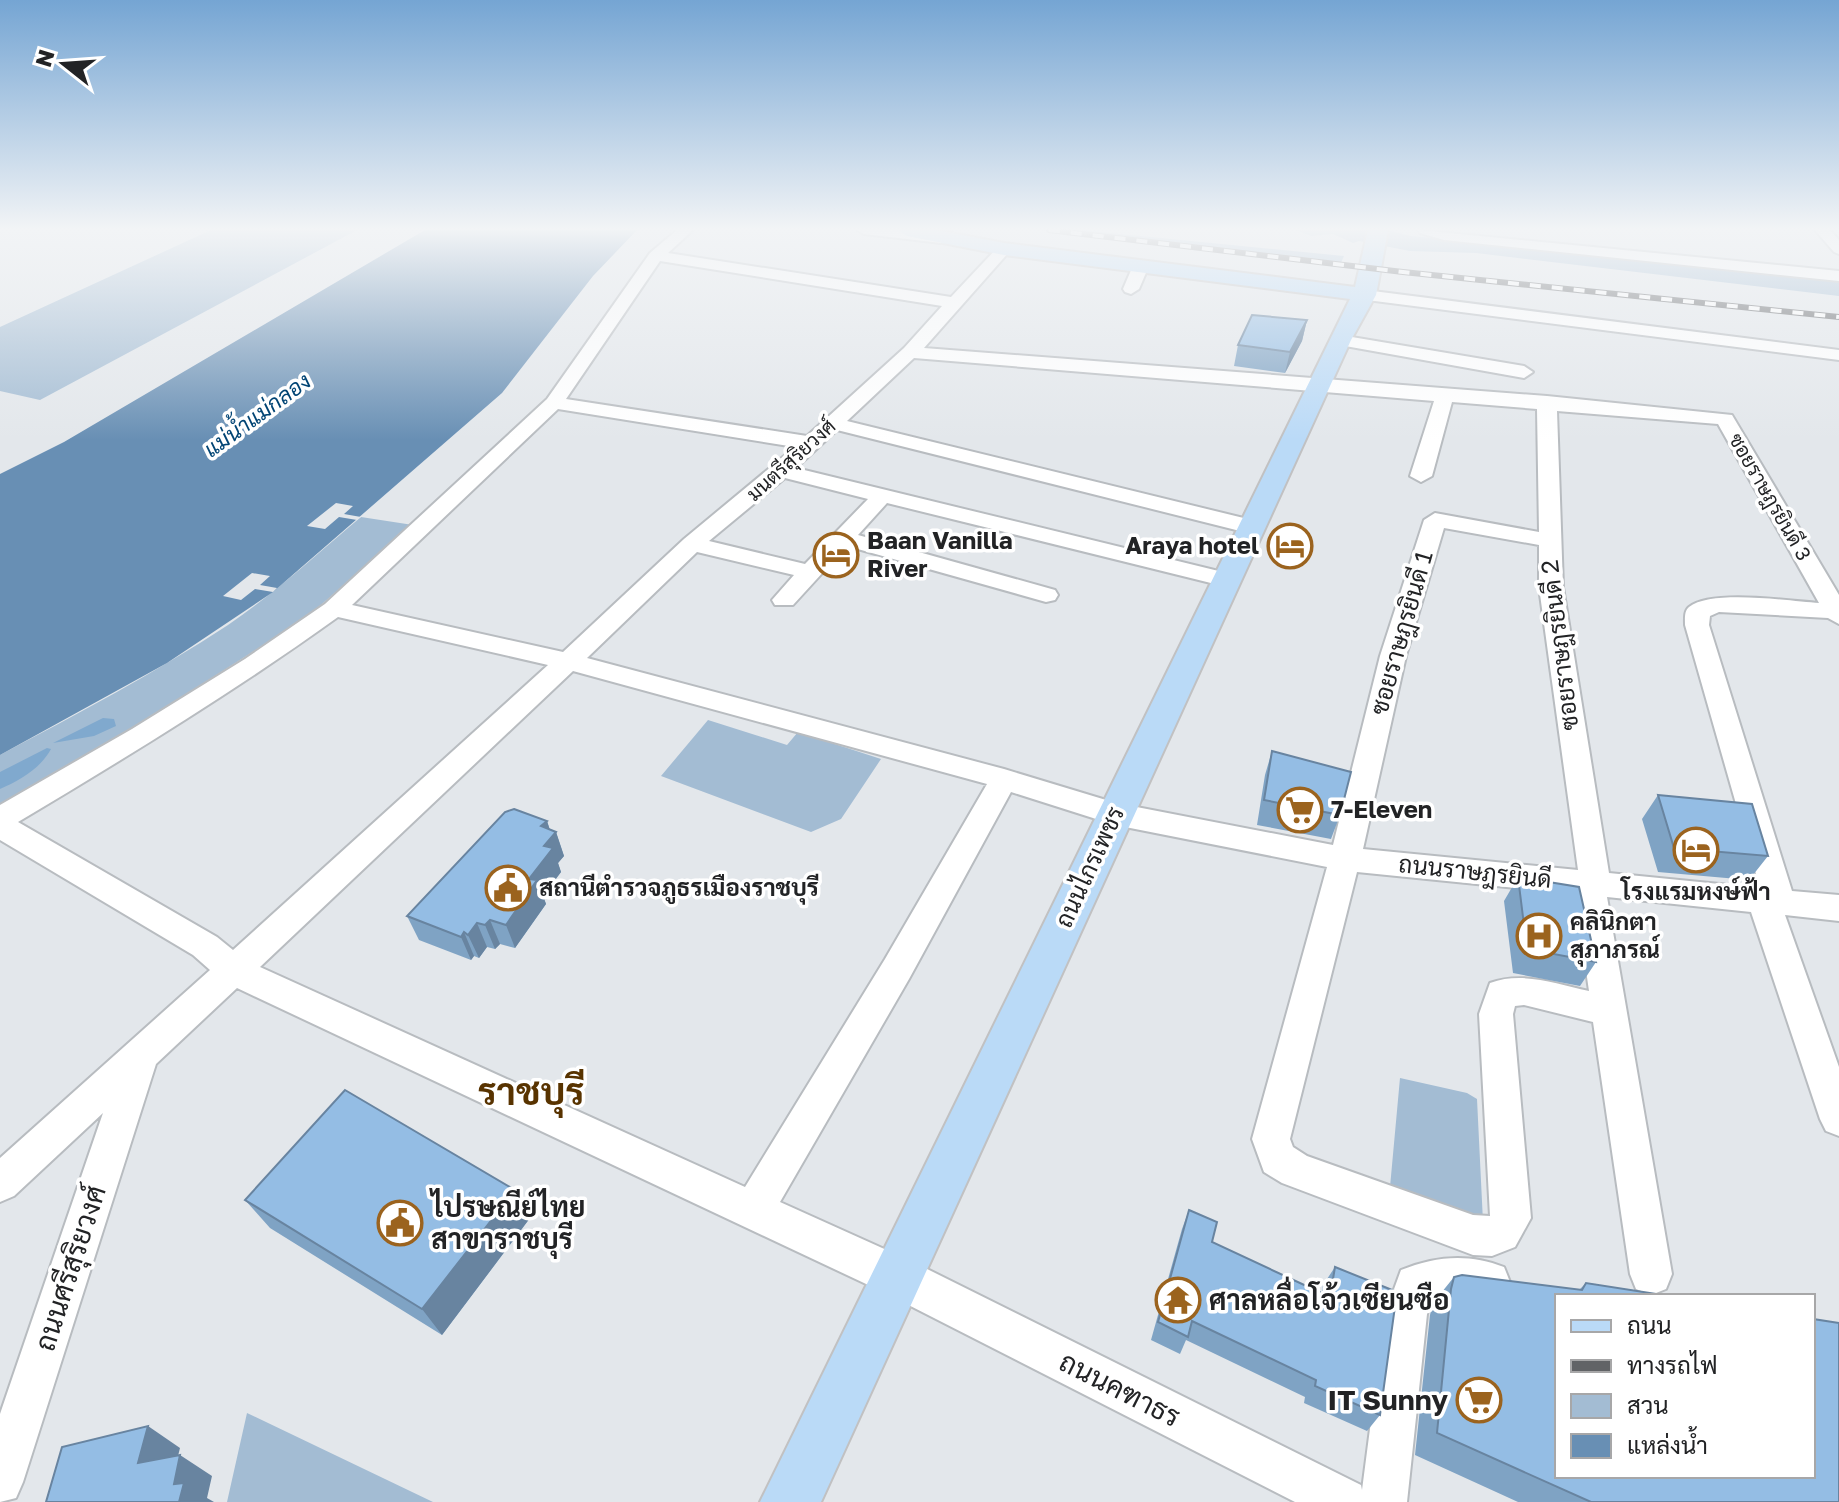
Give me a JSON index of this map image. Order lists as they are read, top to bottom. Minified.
{"streets":{"main road":["ถนนไกรเพชร"],"street":["มนตรีสุริยวงศ์","ซอยราษฎรยินดี 3","ซอยราษฎรยินดี 1","ซอยราษฎรยินดี 2","ถนนราษฎรยินดี","ถนนศรีสุริยวงศ์","ถนนคฑาธร"]},"crossings":[["มนตรีสุริยวงศ์","ถนนราษฎรยินดี"],["มนตรีสุริยวงศ์","ถนนศรีสุริยวงศ์"],["มนตรีสุริยวงศ์","ถนนคฑาธร"],["ซอยราษฎรยินดี 3","ซอยราษฎรยินดี 2"],["ซอยราษฎรยินดี 1","ซอยราษฎรยินดี 2"],["ซอยราษฎรยินดี 1","ถนนราษฎรยินดี"],["ซอยราษฎรยินดี 2","ถนนราษฎรยินดี"],["ถนนไกรเพชร","ถนนราษฎรยินดี"],["ถนนไกรเพชร","ถนนคฑาธร"]],"districts":["ราชบุรี"],"water":["แม่น้ำแม่กลอง"],"places":{"hotel":["Araya hotel","Baan Vanilla River","โรงแรมหงษ์ฟ้า"],"supermarket":["7-Eleven","IT Sunny"],"public building":["สถานีตำรวจภูธรเมืองราชบุรี","ไปรษณีย์ไทย สาขาราชบุรี"],"hospital":["คลินิกตา สุภาภรณ์"],"temple":["ศาลหลื่อโจ้วเซียนซือ"]},"legend":["ถนน","ทางรถไฟ","สวน","แหล่งน้ำ"],"north":"left"}
